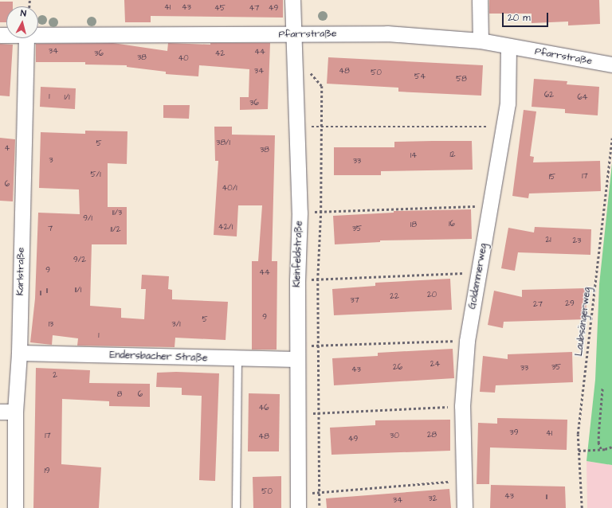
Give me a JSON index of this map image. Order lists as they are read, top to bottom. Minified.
{"streets":{"street":["Pfarrstraße","Kleinfeldstraße","Karlstraße","Goldammerweg","Endersbacher Straße"],"path":["Laubsängerweg"]},"crossings":[["Pfarrstraße","Kleinfeldstraße"],["Pfarrstraße","Goldammerweg"],["Kleinfeldstraße","Endersbacher Straße"],["Karlstraße","Endersbacher Straße"]],"house_numbers":["41","43","45","47","49","34","44","36","42","38","40","34","48","50","54","58","62","1","1/1","64","36","38/1","5","4","38","12","14","3","33","5/1","17","15","6","40/1","11/3","9/1","16","18","42/1","7","35","11/2","21","23","9/2","9","44","11/1","11","11","20","22","37","29","27","9","5","13","3/1","1","24","26","35","33","43","2","8","6","46","39","41","28","17","30","48","49","19","50","43","11","32","34"],"scale_bar":"20 m","north":"top"}
